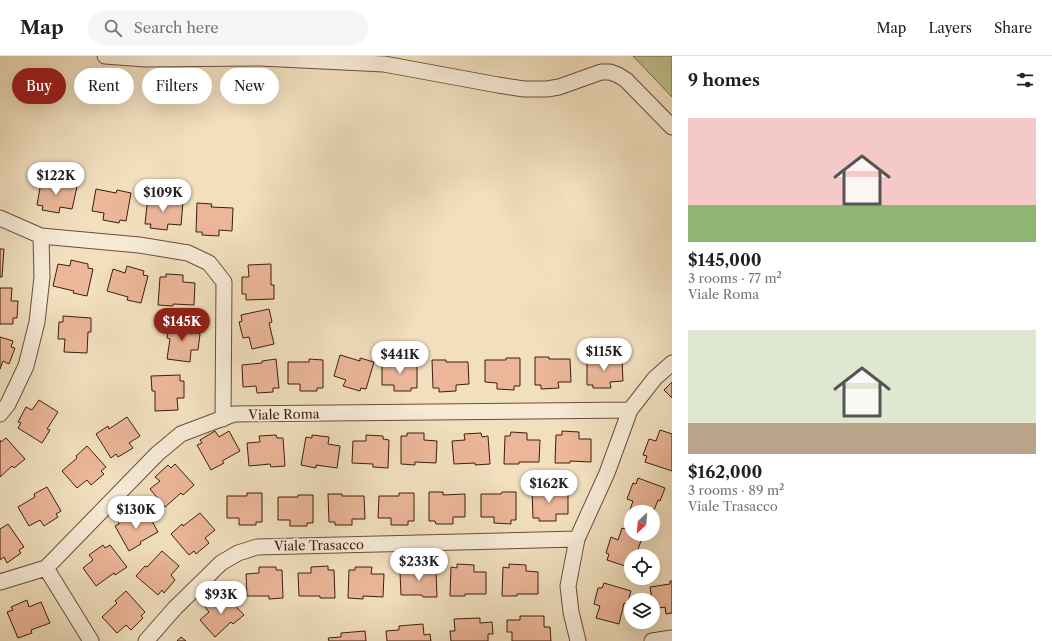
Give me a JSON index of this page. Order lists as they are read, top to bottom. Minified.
{"streets":{"street":["Viale Roma","Viale Trasacco"]},"north":"bottom left","page":{"header":"Map","search":"Search here","nav":["Map","Layers","Share"],"heading":"9 homes","chip":["Buy","Rent","Filters","New"],"list":[{"name":"$145,000","note":"3 rooms · 77 m² · Viale Roma"},{"name":"$162,000","note":"3 rooms · 89 m² · Viale Trasacco"}],"price":["$122K","$109K","$145K","$115K","$441K","$162K","$130K","$233K","$93K"]}}
